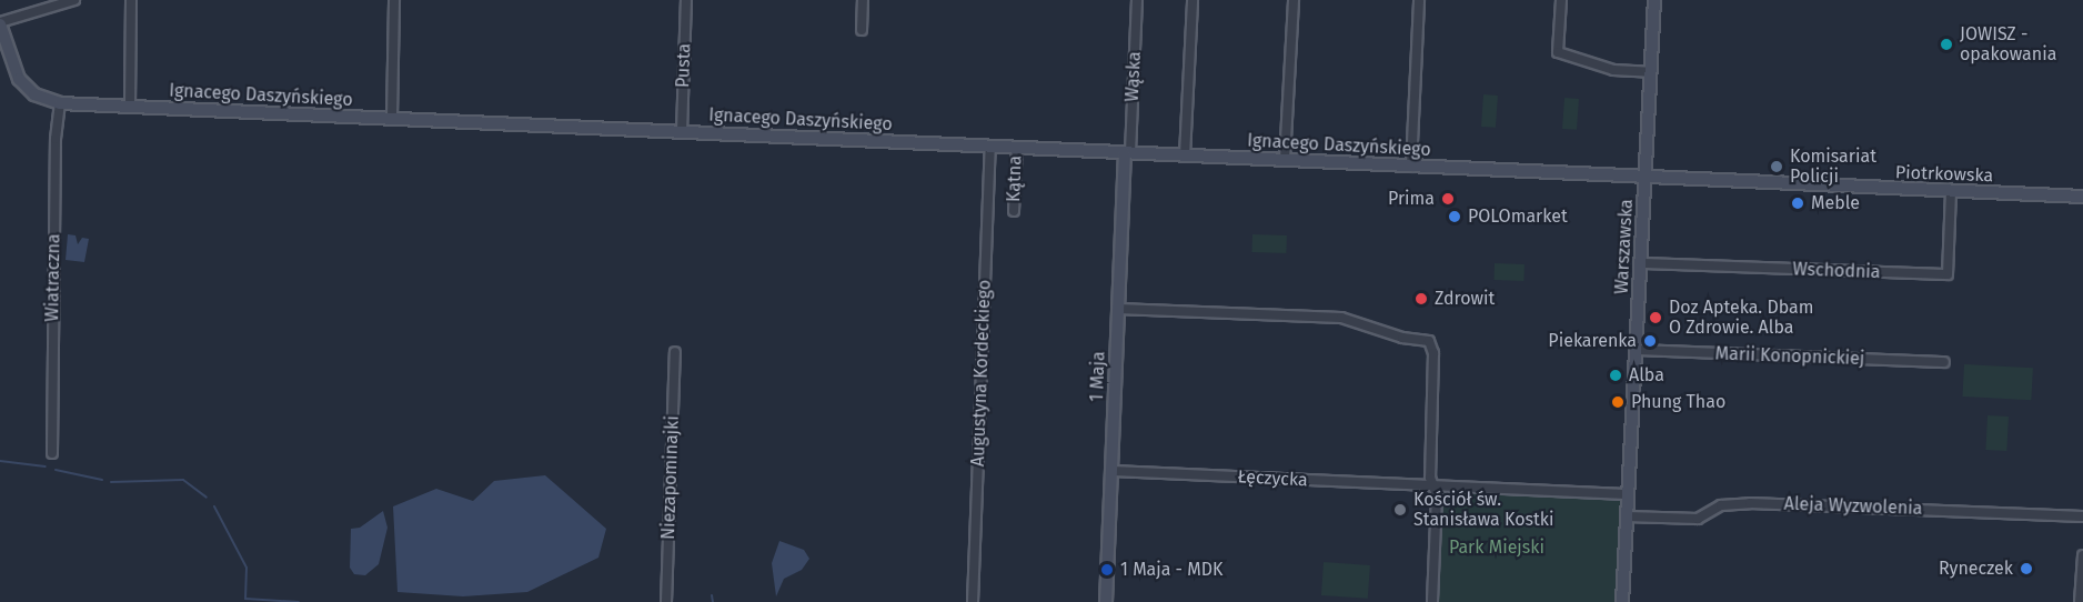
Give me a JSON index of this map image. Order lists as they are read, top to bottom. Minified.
{"streets":{"street":["Pusta","Wąska","Ignacego Daszyńskiego","Piotrkowska","Kątna","Warszawska","Wschodnia","Wiatraczna","Marii Konopnickiej","Augustyna Kordeckiego","1 Maja","Niezapominajki","Łęczycka","Aleja Wyzwolenia"]},"crossings":[["Pusta","Ignacego Daszyńskiego"],["Wąska","Ignacego Daszyńskiego"],["Wąska","1 Maja"],["Ignacego Daszyńskiego","Piotrkowska"],["Ignacego Daszyńskiego","Kątna"],["Ignacego Daszyńskiego","Warszawska"],["Ignacego Daszyńskiego","Wiatraczna"],["Ignacego Daszyńskiego","Augustyna Kordeckiego"],["Ignacego Daszyńskiego","1 Maja"],["Piotrkowska","Warszawska"],["Piotrkowska","Wschodnia"],["Warszawska","Wschodnia"],["Warszawska","Marii Konopnickiej"],["Warszawska","Łęczycka"],["Warszawska","Aleja Wyzwolenia"],["1 Maja","Łęczycka"]],"parks":["Park Miejski"],"places":["JOWISZ - opakowania","Komisariat Policji","Prima","Meble","POLOmarket","Zdrowit","Doz Apteka. Dbam O Zdrowie. Alba","Piekarenka","Alba","Phung Thao","Kościół św. Stanisława Kostki","Ryneczek","1 Maja - MDK"]}
